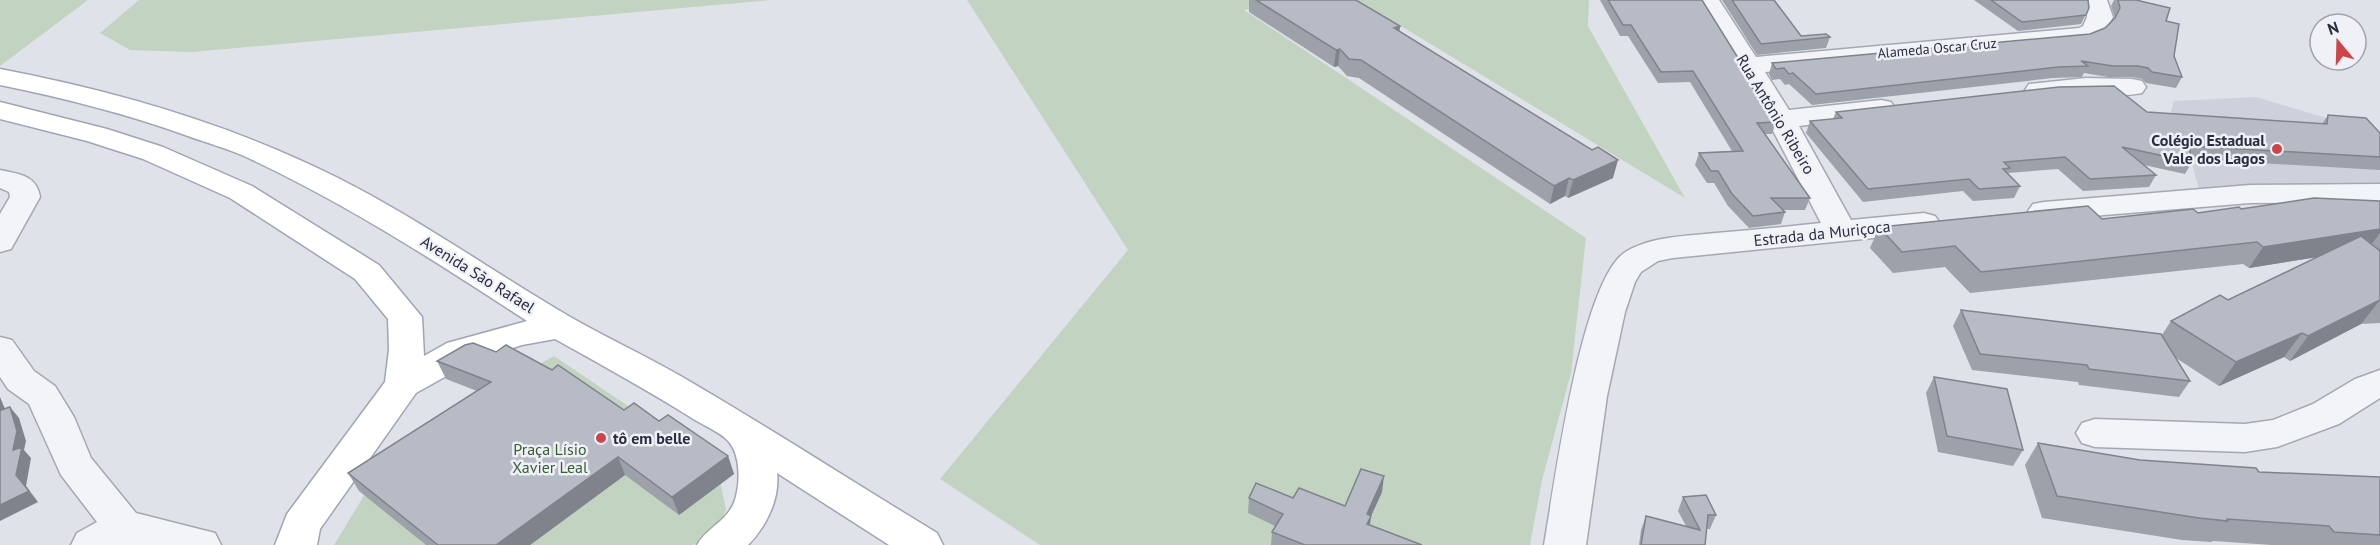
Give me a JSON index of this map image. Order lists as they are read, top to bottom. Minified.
{"streets":{"main road":["Avenida São Rafael"],"street":["Alameda Oscar Cruz","Rua Antônio Ribeiro","Estrada da Muriçoca"]},"crossings":[["Alameda Oscar Cruz","Rua Antônio Ribeiro"],["Rua Antônio Ribeiro","Estrada da Muriçoca"]],"parks":["Praça Lísio Xavier Leal"],"places":["Colégio Estadual Vale dos Lagos","tô em belle"],"north":"top"}
